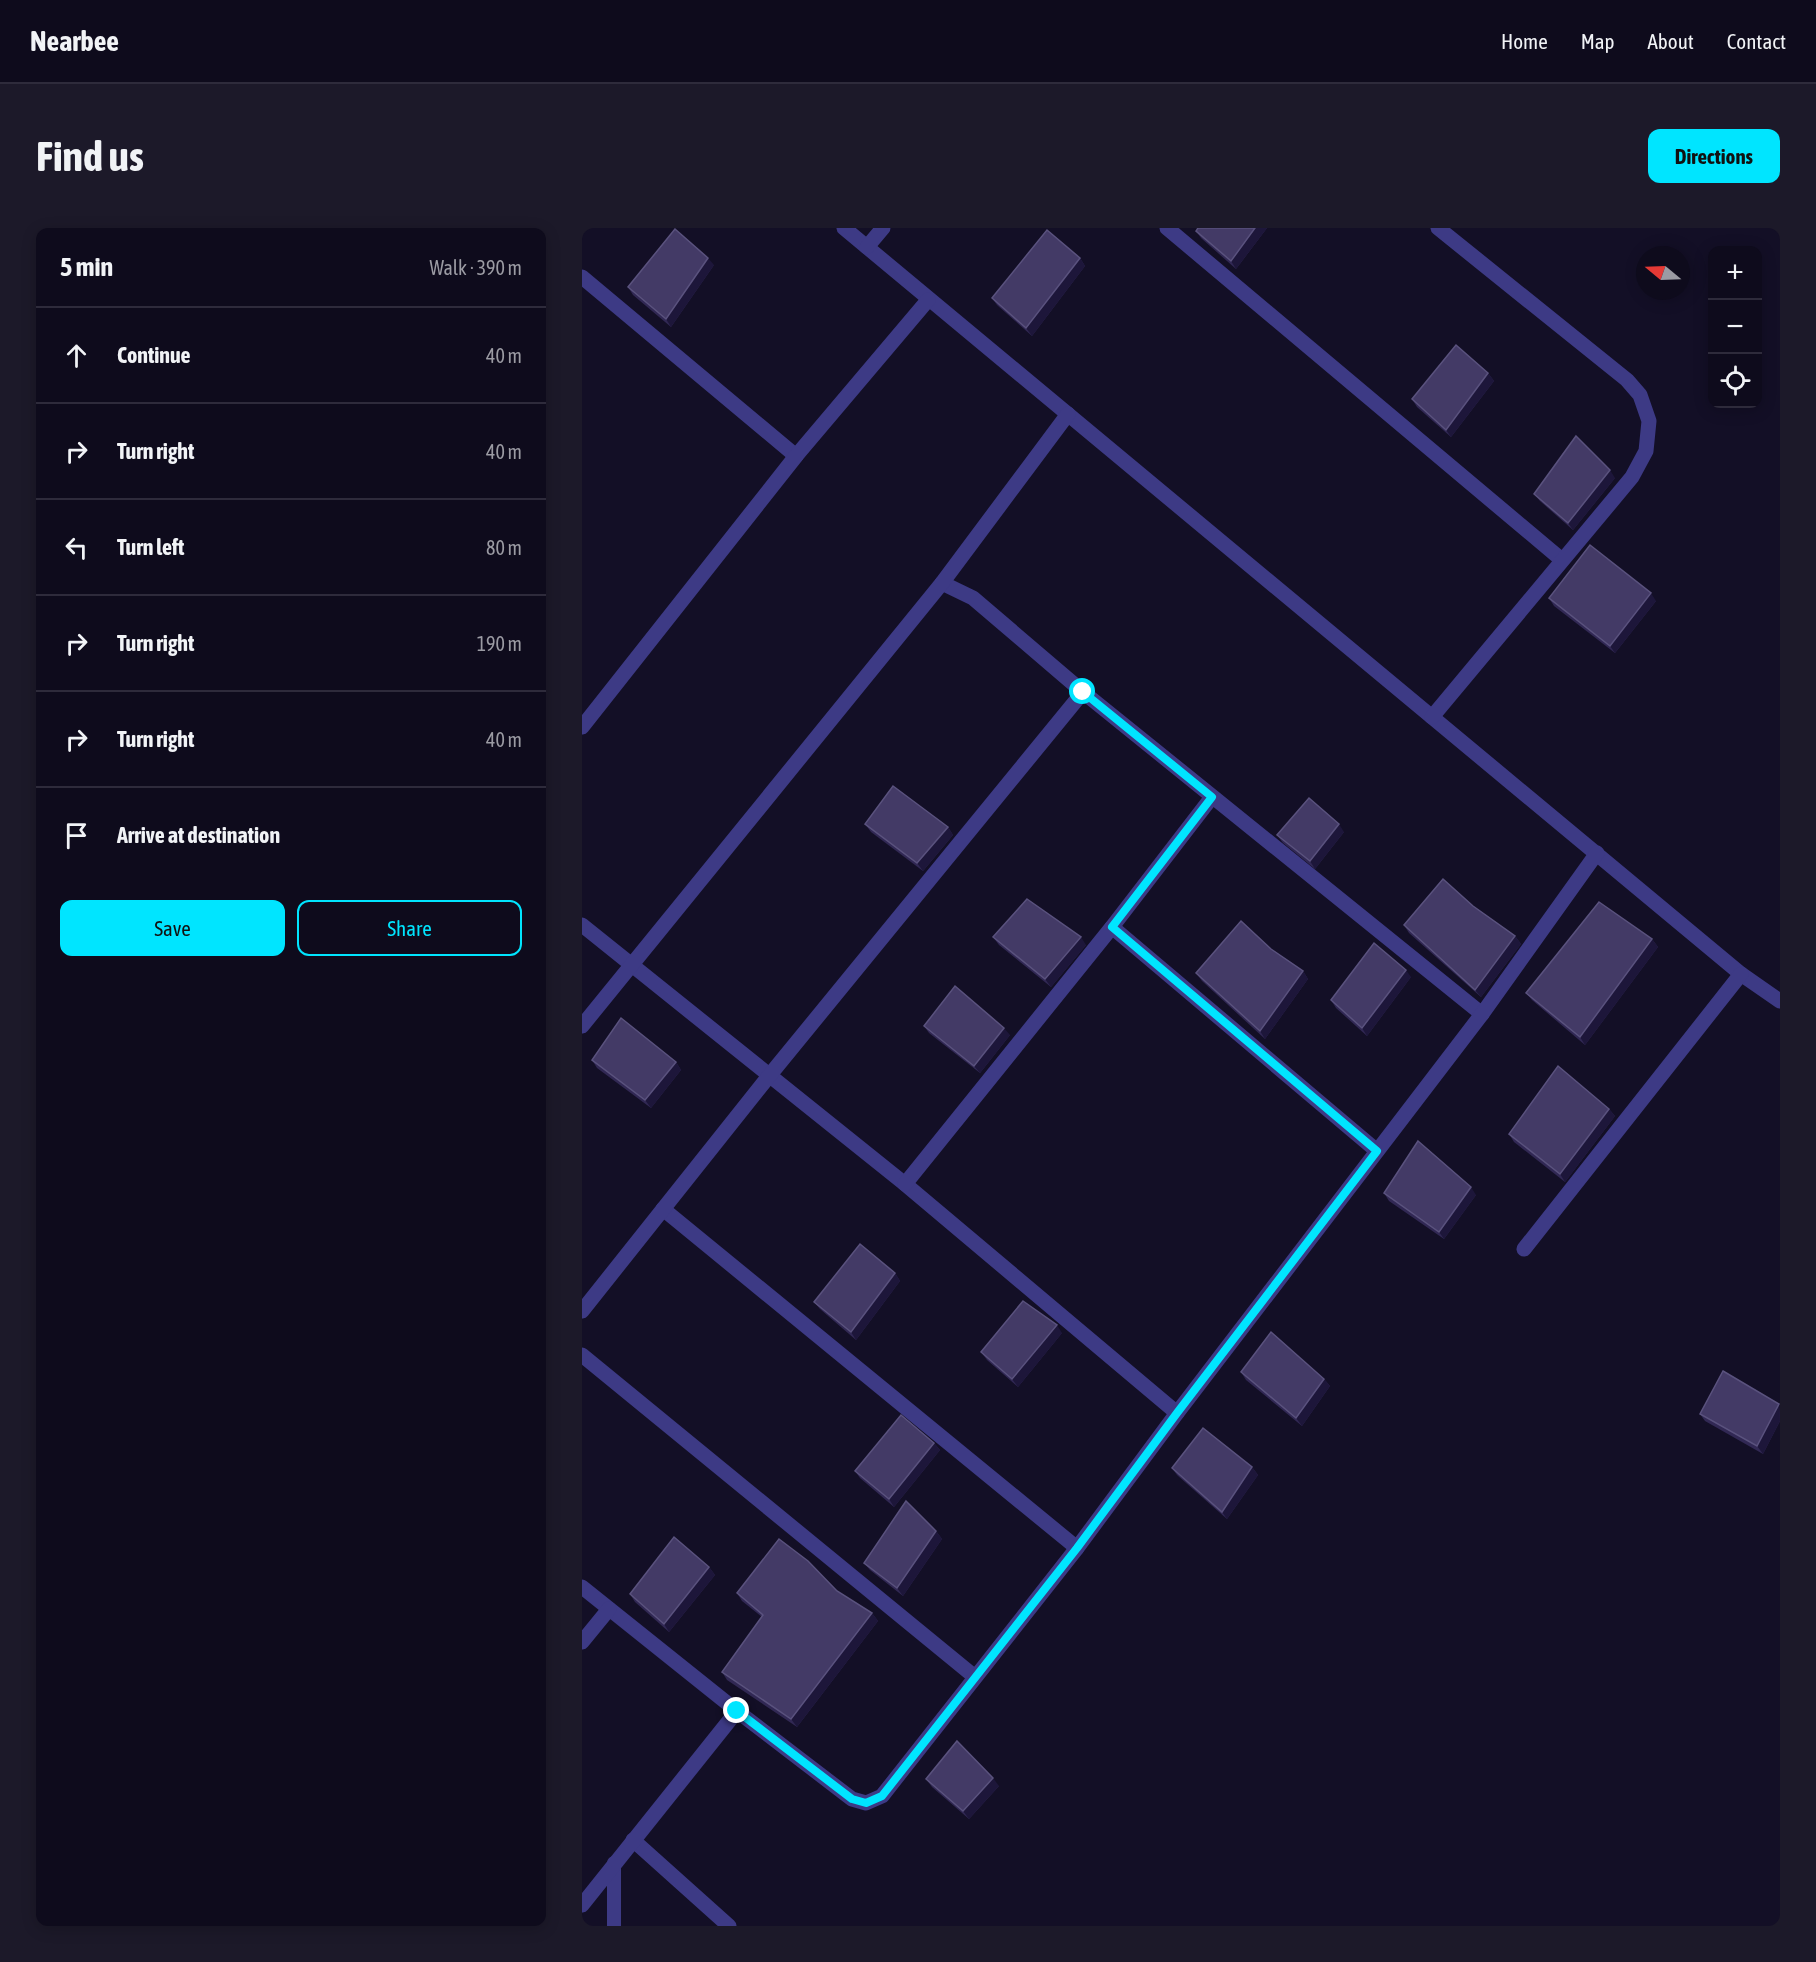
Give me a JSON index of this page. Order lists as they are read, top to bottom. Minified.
{"north":"left","page":{"header":"Nearbee","nav":["Home","Map","About","Contact"],"buttons":["Directions",["Save","Share"]],"title":"Find us","heading":["5 min","Walk · 390 m"],"map_buttons":["+","−"],"list":[["Continue","40 m"],["Turn right","40 m"],["Turn left","80 m"],["Turn right","190 m"],["Turn right","40 m"],"Arrive at destination"]}}
